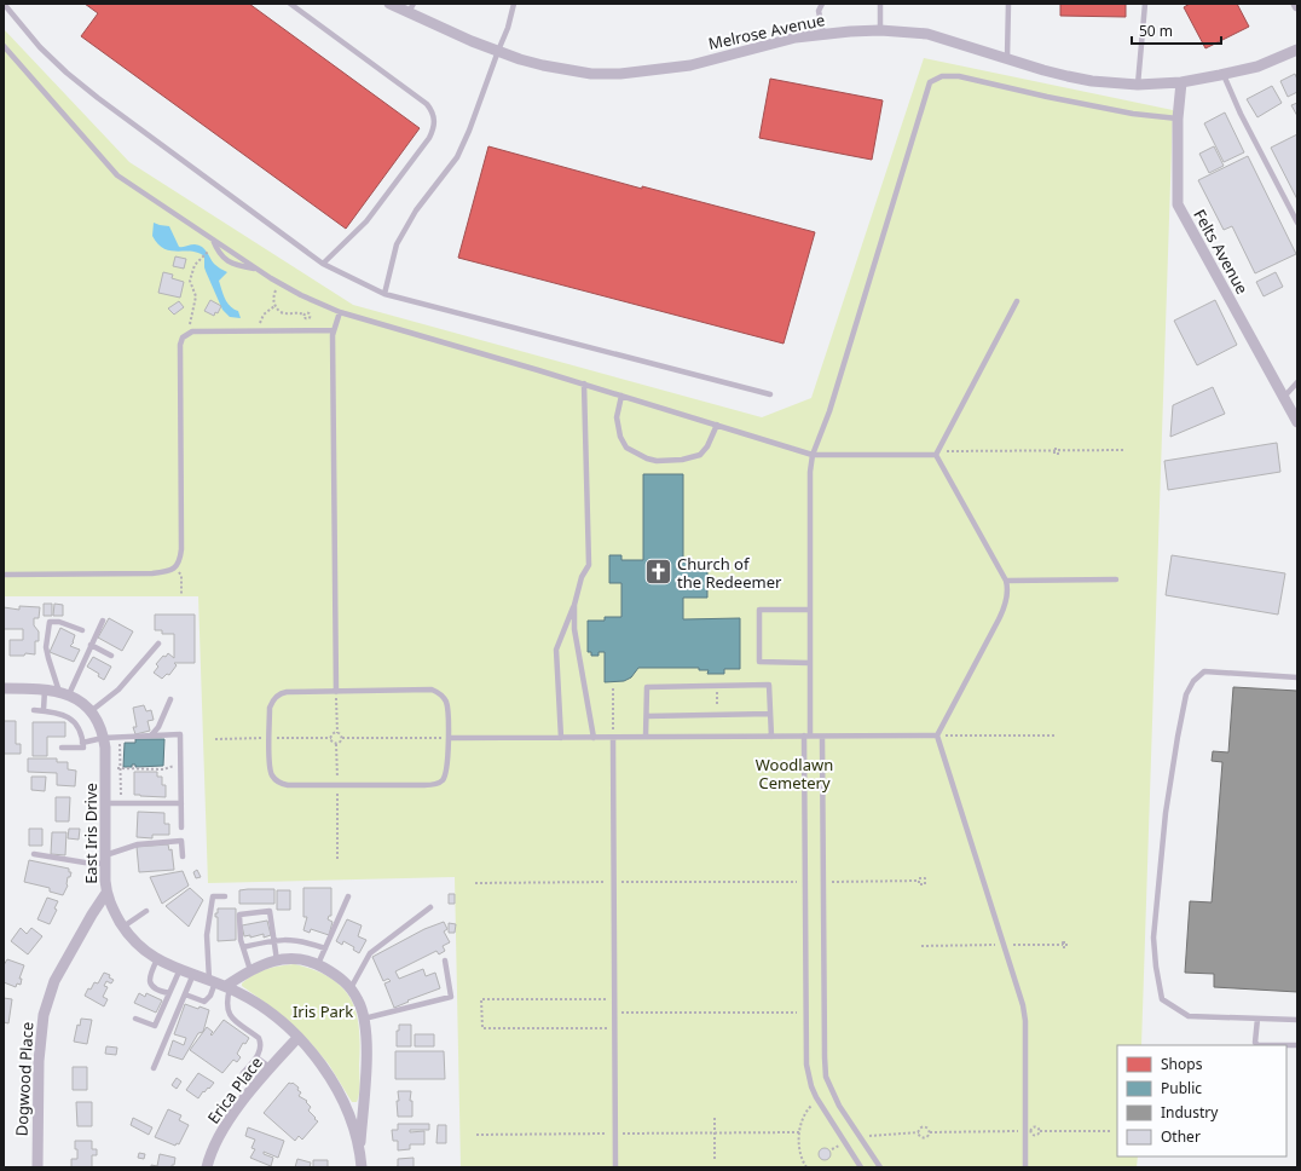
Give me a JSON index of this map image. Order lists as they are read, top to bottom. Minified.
{"streets":{"street":["Melrose Avenue","Felts Avenue","East Iris Drive","Dogwood Place","Erica Place"]},"crossings":[["Melrose Avenue","Felts Avenue"],["East Iris Drive","Dogwood Place"],["East Iris Drive","Erica Place"]],"parks":["Woodlawn Cemetery","Iris Park"],"places":{"church":["Church of the Redeemer"]},"legend":["Shops","Public","Industry","Other"],"scale_bar":"50 m"}
